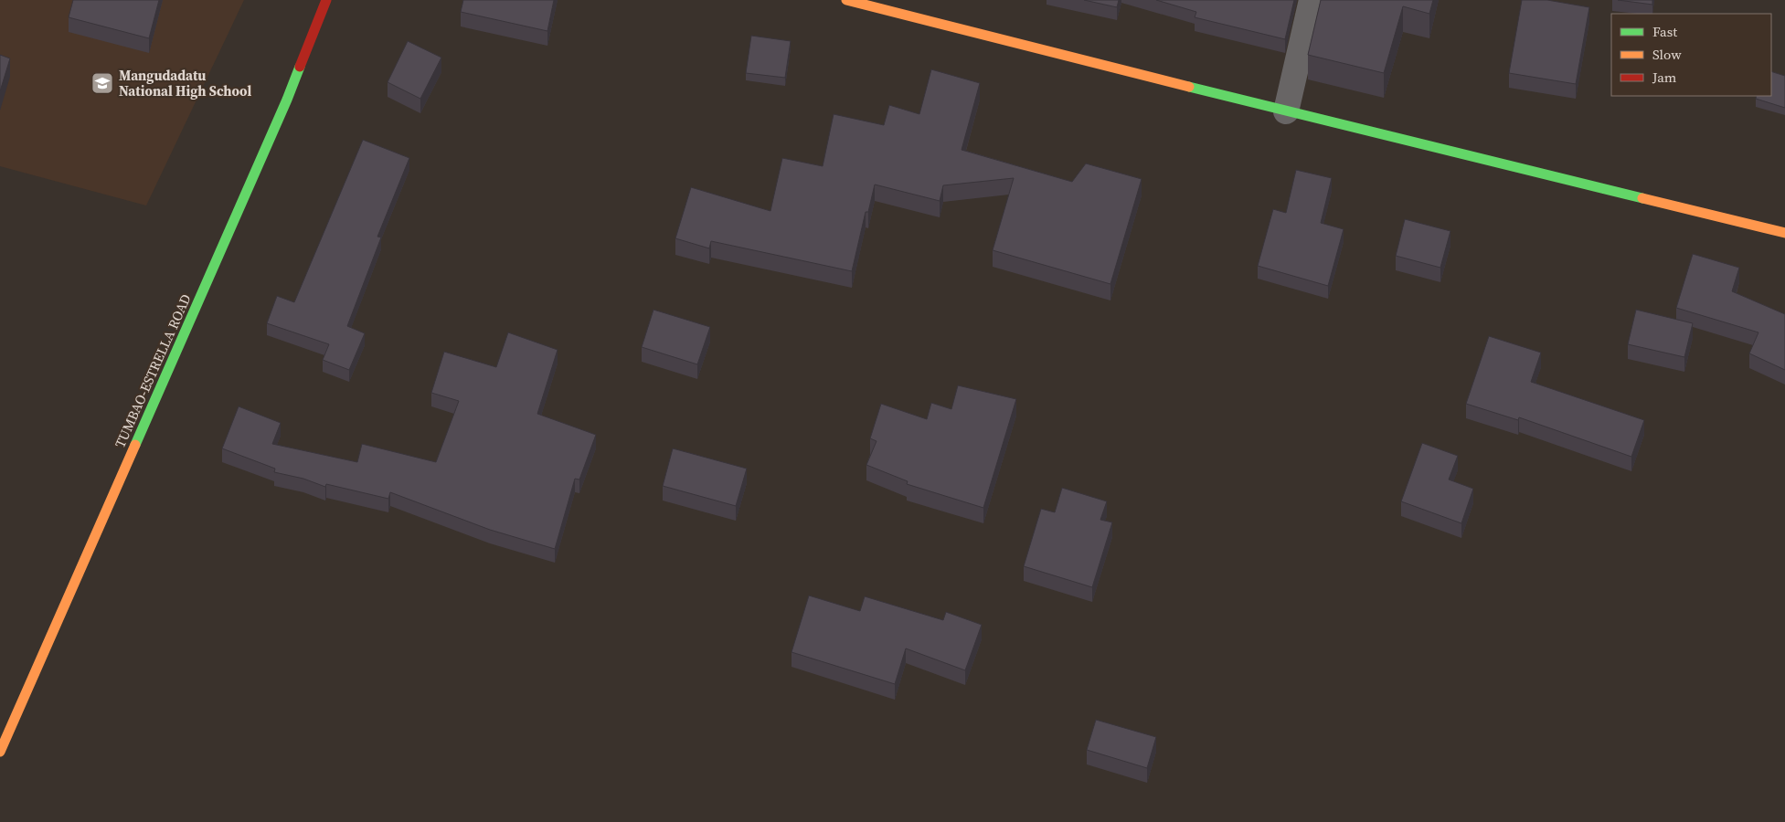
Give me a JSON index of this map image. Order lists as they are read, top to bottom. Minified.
{"streets":{"street":["TUMBAO-ESTRELLA ROAD"]},"places":{"school or university":["Mangudadatu National High School"]},"legend":["Fast","Slow","Jam"]}
